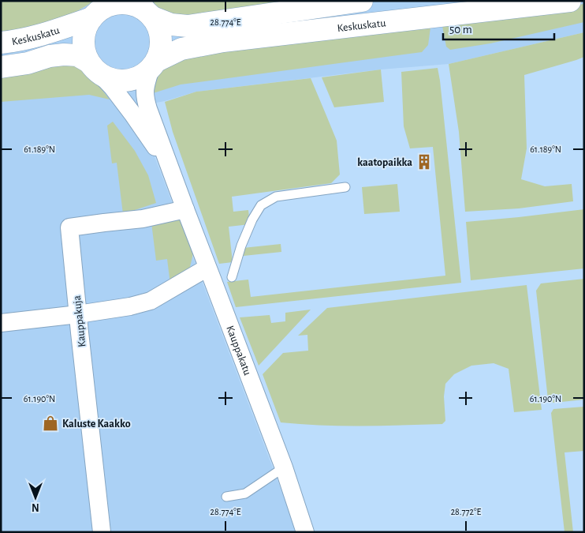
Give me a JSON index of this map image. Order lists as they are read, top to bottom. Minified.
{"streets":{"main road":["Keskuskatu"],"street":["Kauppakuja","Kauppakatu"]},"crossings":[["Keskuskatu","Kauppakatu"],["Kauppakuja","Kauppakatu"]],"places":{"building":["kaatopaikka"],"shop":["Kaluste Kaakko"]},"scale_bar":"50 m","north":"bottom","coordinates":["28.774°E","61.189°N","61.190°N","28.772°E"]}
